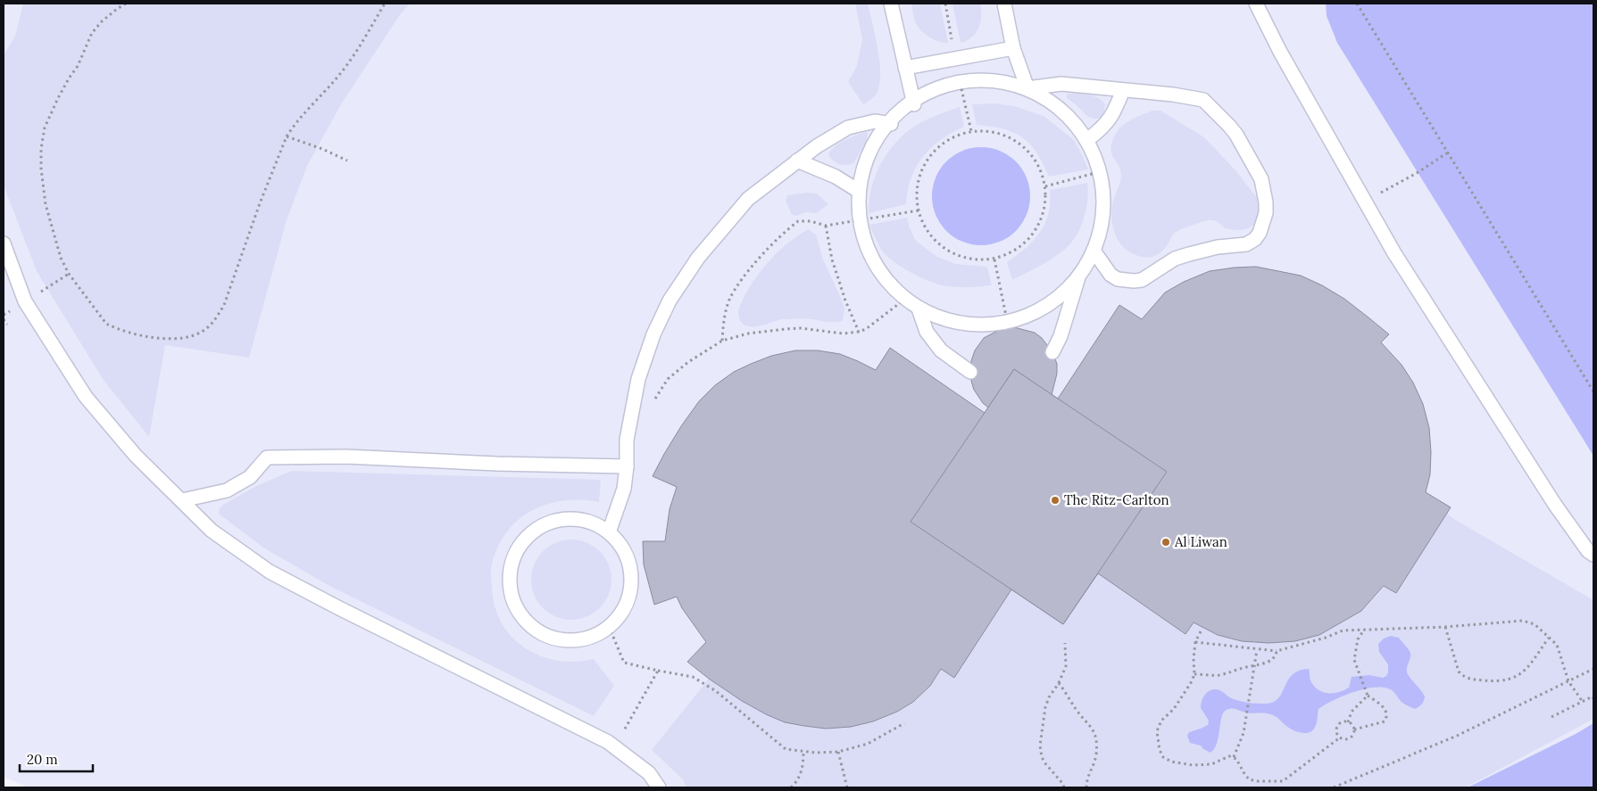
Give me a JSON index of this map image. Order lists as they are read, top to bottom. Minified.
{"places":["The Ritz-Carlton","Al Liwan"],"scale_bar":"20 m"}
